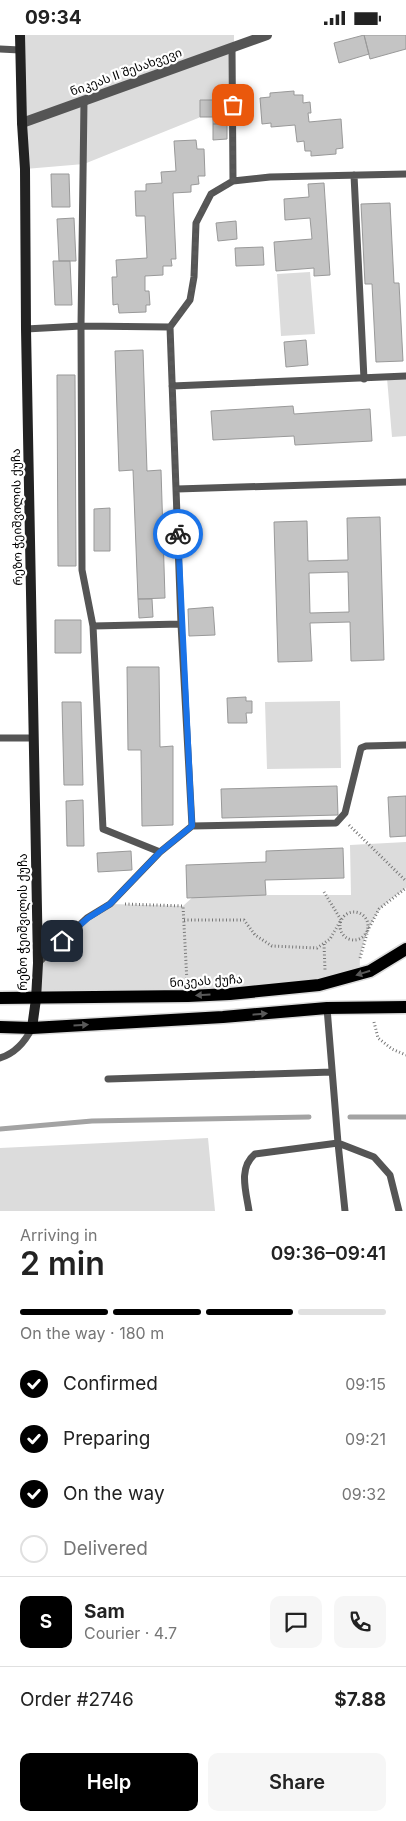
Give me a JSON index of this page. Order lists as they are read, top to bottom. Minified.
{"streets":{"main road":["რეზო ჭეიშვილის ქუჩა","ნიკეას ქუჩა"],"street":["ნიკეას II შესახვევი"]},"crossings":[["ნიკეას II შესახვევი","რეზო ჭეიშვილის ქუჩა"],["რეზო ჭეიშვილის ქუჩა","ნიკეას ქუჩა"]],"page":{"status":"09:34","heading":["2 min","Arriving in","09:36–09:41"],"panel":["Sam","Courier · 4.7","Order #2746","$7.88"],"bar":"On the way · 180 m","list":[["Confirmed","09:15"],["Preparing","09:21"],["On the way","09:32"],"Delivered"],"round":"S","buttons":["Help","Share"]}}
